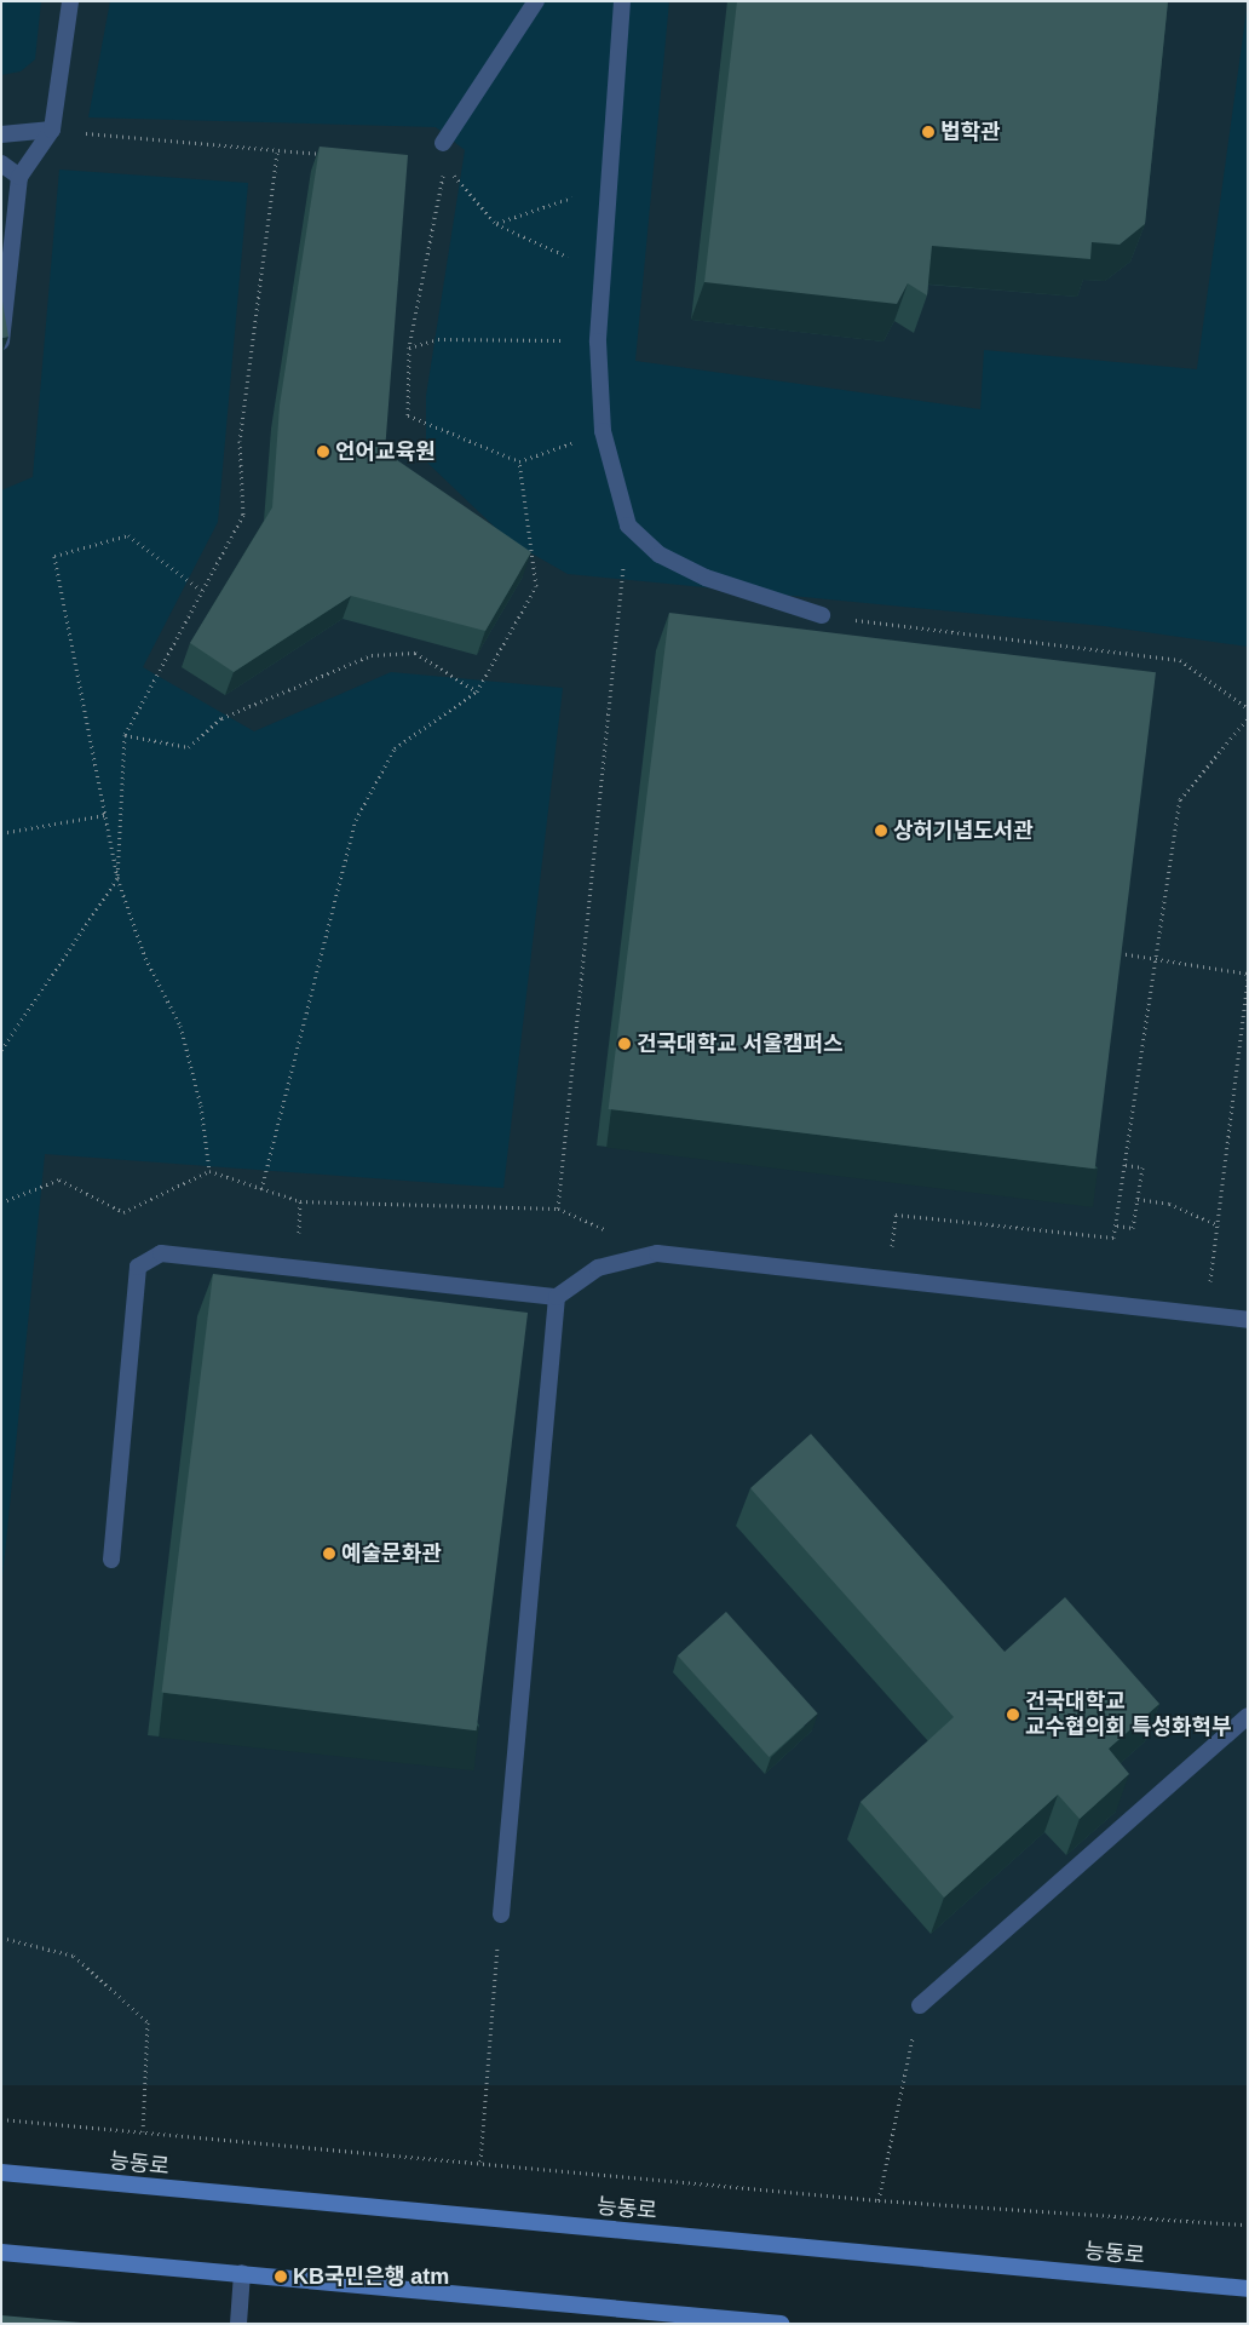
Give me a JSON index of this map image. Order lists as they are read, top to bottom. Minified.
{"streets":{"main road":["능동로"]},"places":["법학관","언어교육원","상허기념도서관","건국대학교 서울캠퍼스","예술문화관","건국대학교 교수협의회 특성화헉부","KB국민은행 atm"]}
